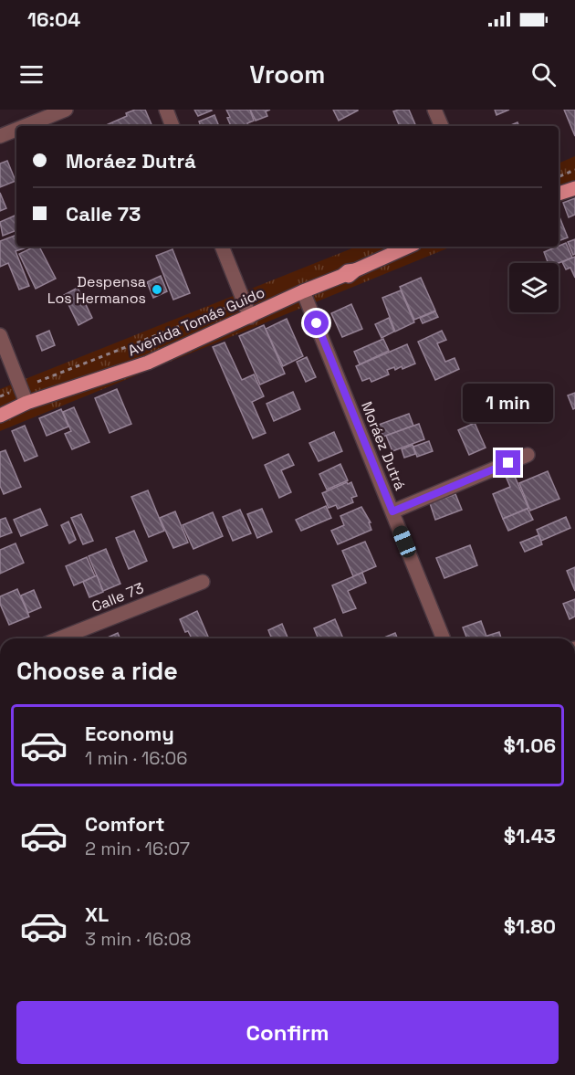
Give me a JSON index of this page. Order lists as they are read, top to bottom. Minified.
{"streets":{"main road":["Avenida Tomás Guido"],"street":["Moráez Dutrá","Calle 73"]},"crossings":[["Avenida Tomás Guido","Moráez Dutrá"]],"places":["Despensa Los Hermanos"],"page":{"status":"16:04","header":"Vroom","banner":["Moráez Dutrá","Calle 73"],"bubble":"1 min","heading":"Choose a ride","list":[{"name":"Economy","note":"1 min · 16:06","value":"$1.06"},{"name":"Comfort","note":"2 min · 16:07","value":"$1.43"},{"name":"XL","note":"3 min · 16:08","value":"$1.80"}],"buttons":"Confirm"}}
